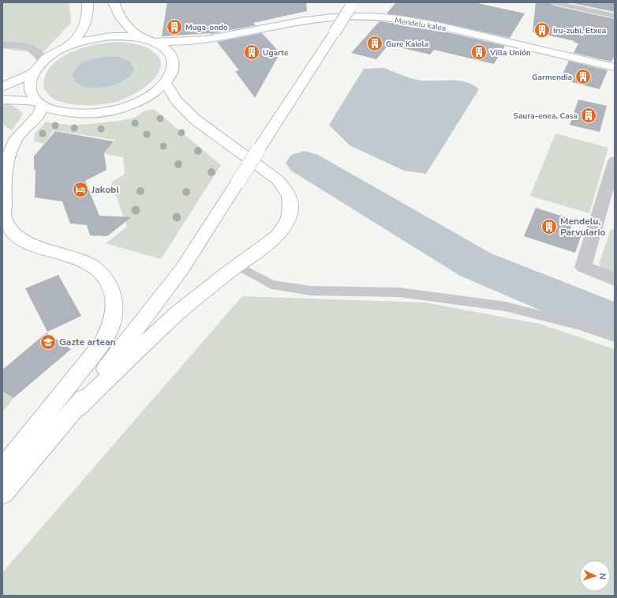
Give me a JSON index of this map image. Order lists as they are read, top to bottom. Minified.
{"streets":{"main road":["Mendelu kalea"]},"places":{"building":["Muga-ondo","Iru-zubi, Etxea","Gure Kaiola","Ugarte","Villa Unión","Garmendia","Saura-enea, Casa","Mendelu, Parvulario"],"hotel":["Jakobi"],"school or university":["Gazte artean"]},"north":"right"}
